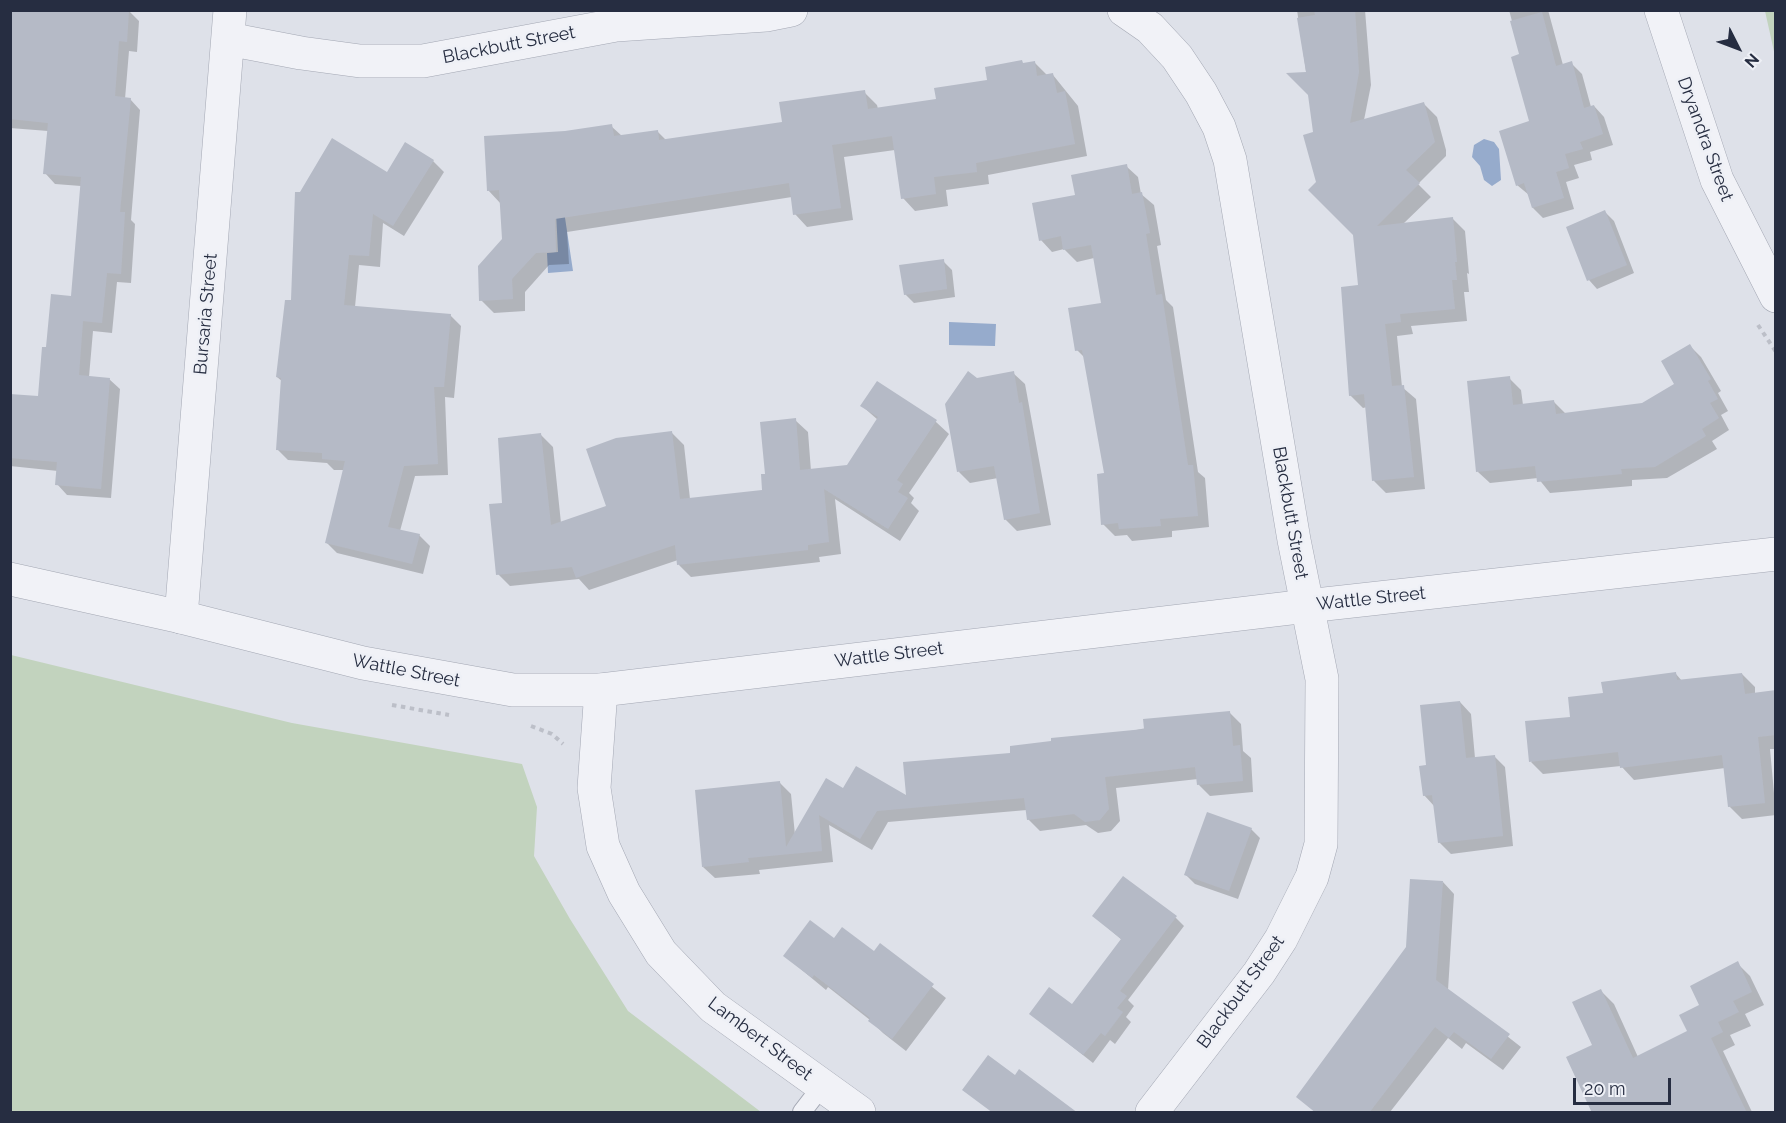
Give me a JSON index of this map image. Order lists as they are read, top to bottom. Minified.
{"streets":{"street":["Blackbutt Street","Dryandra Street","Bursaria Street","Wattle Street","Lambert Street"]},"crossings":[["Blackbutt Street","Bursaria Street"],["Blackbutt Street","Wattle Street"],["Bursaria Street","Wattle Street"],["Wattle Street","Lambert Street"]],"scale_bar":"20 m","north":"bottom right"}
